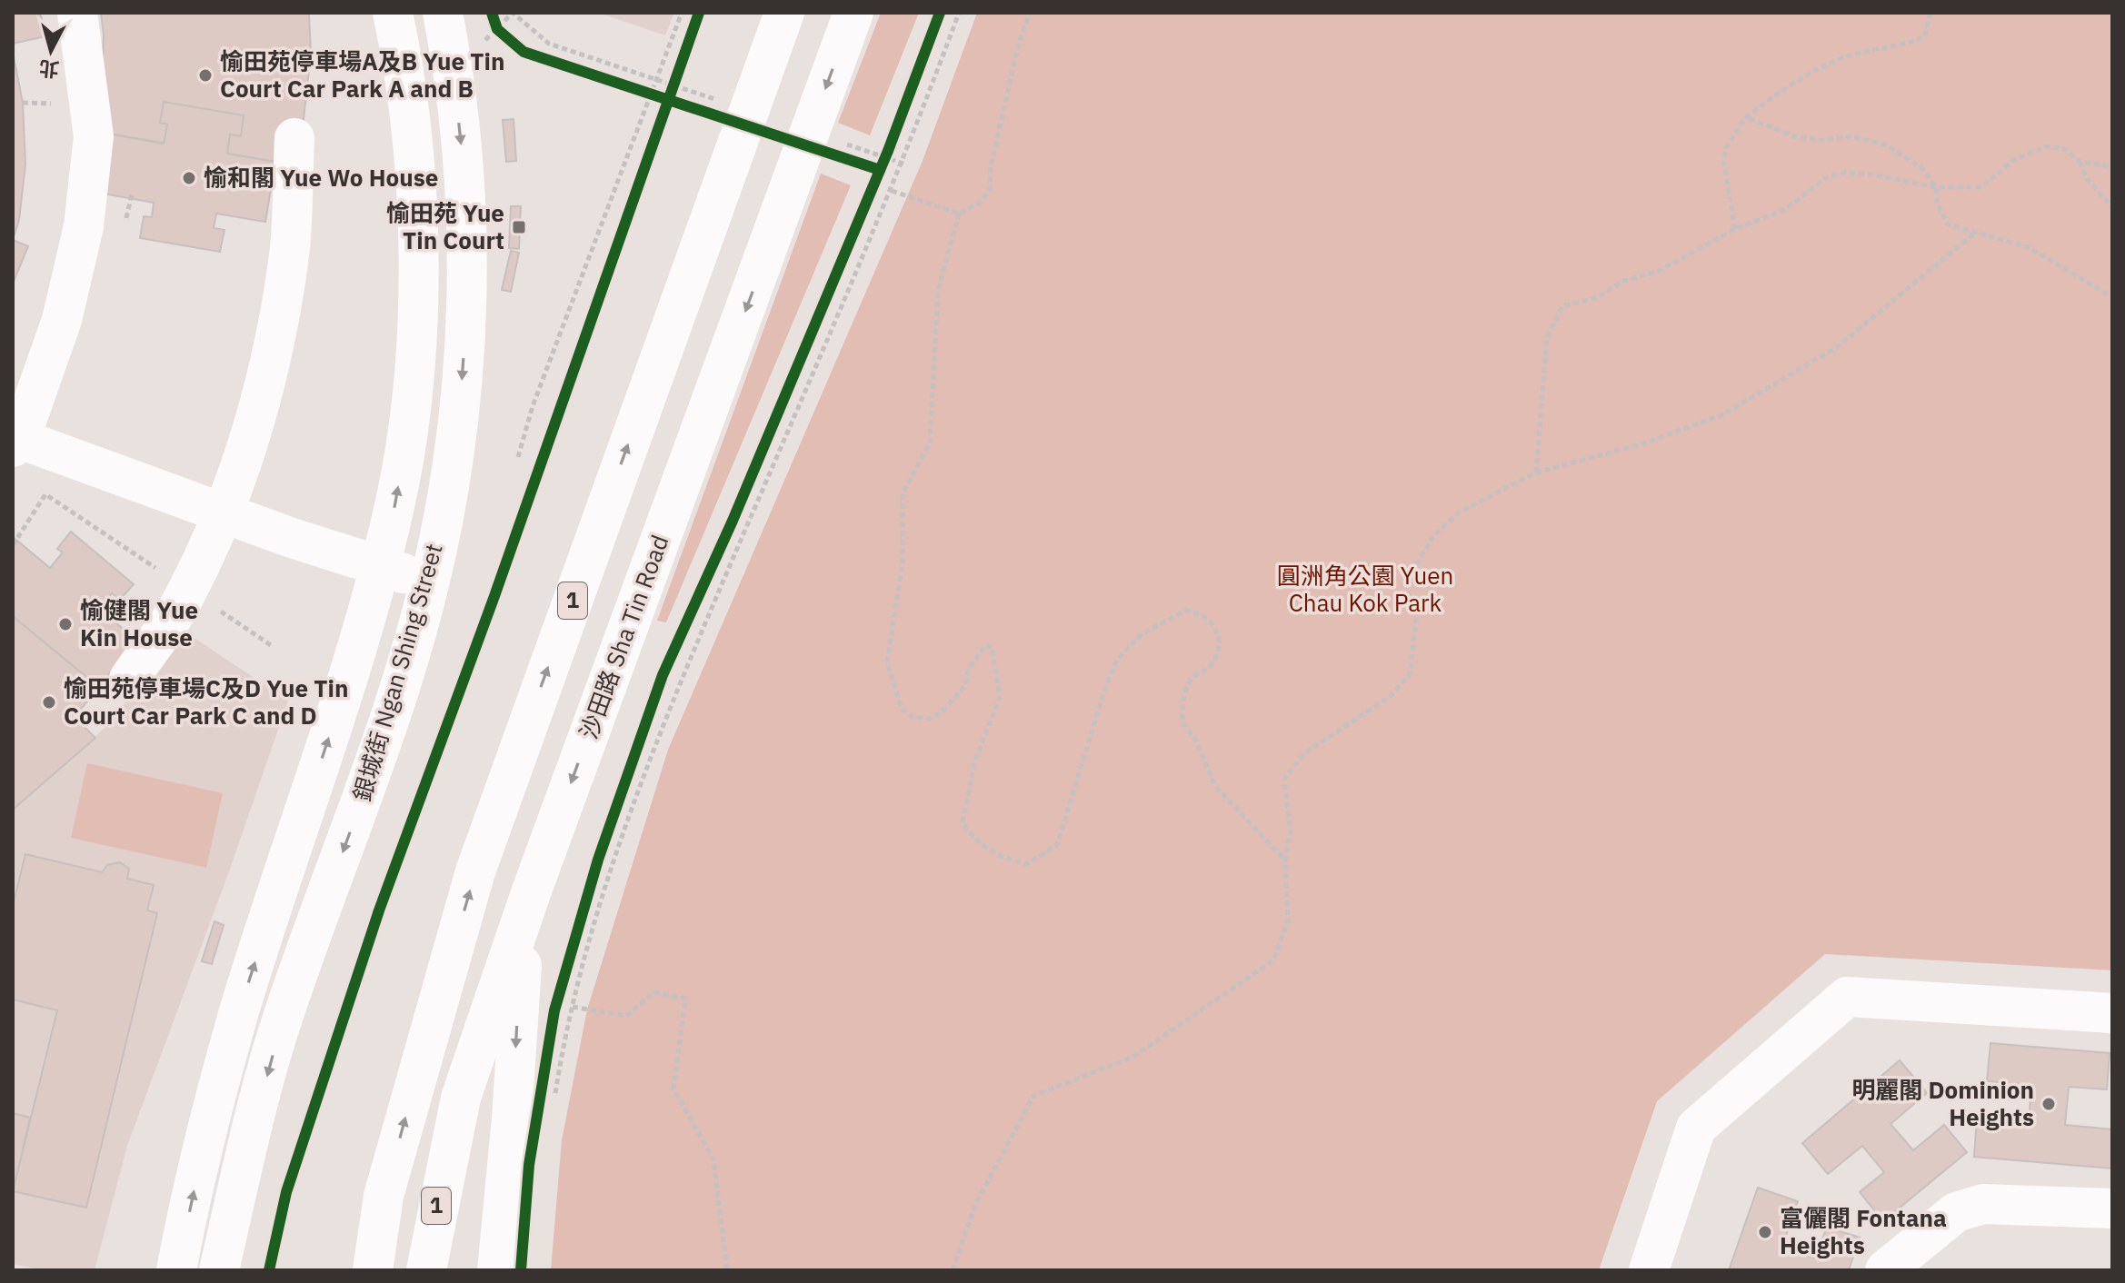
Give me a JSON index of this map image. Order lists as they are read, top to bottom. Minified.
{"streets":{"main road":["1","沙田路 Sha Tin Road","銀城街 Ngan Shing Street"]},"parks":["圓洲角公園 Yuen Chau Kok Park"],"places":{"other":["愉田苑停車場A及B Yue Tin Court Car Park A and B","愉和閣 Yue Wo House","愉健閣 Yue Kin House","愉田苑停車場C及D Yue Tin Court Car Park C and D","明麗閣 Dominion Heights","富儷閣 Fontana Heights"],"transit":["愉田苑 Yue Tin Court"]},"north":"bottom"}
